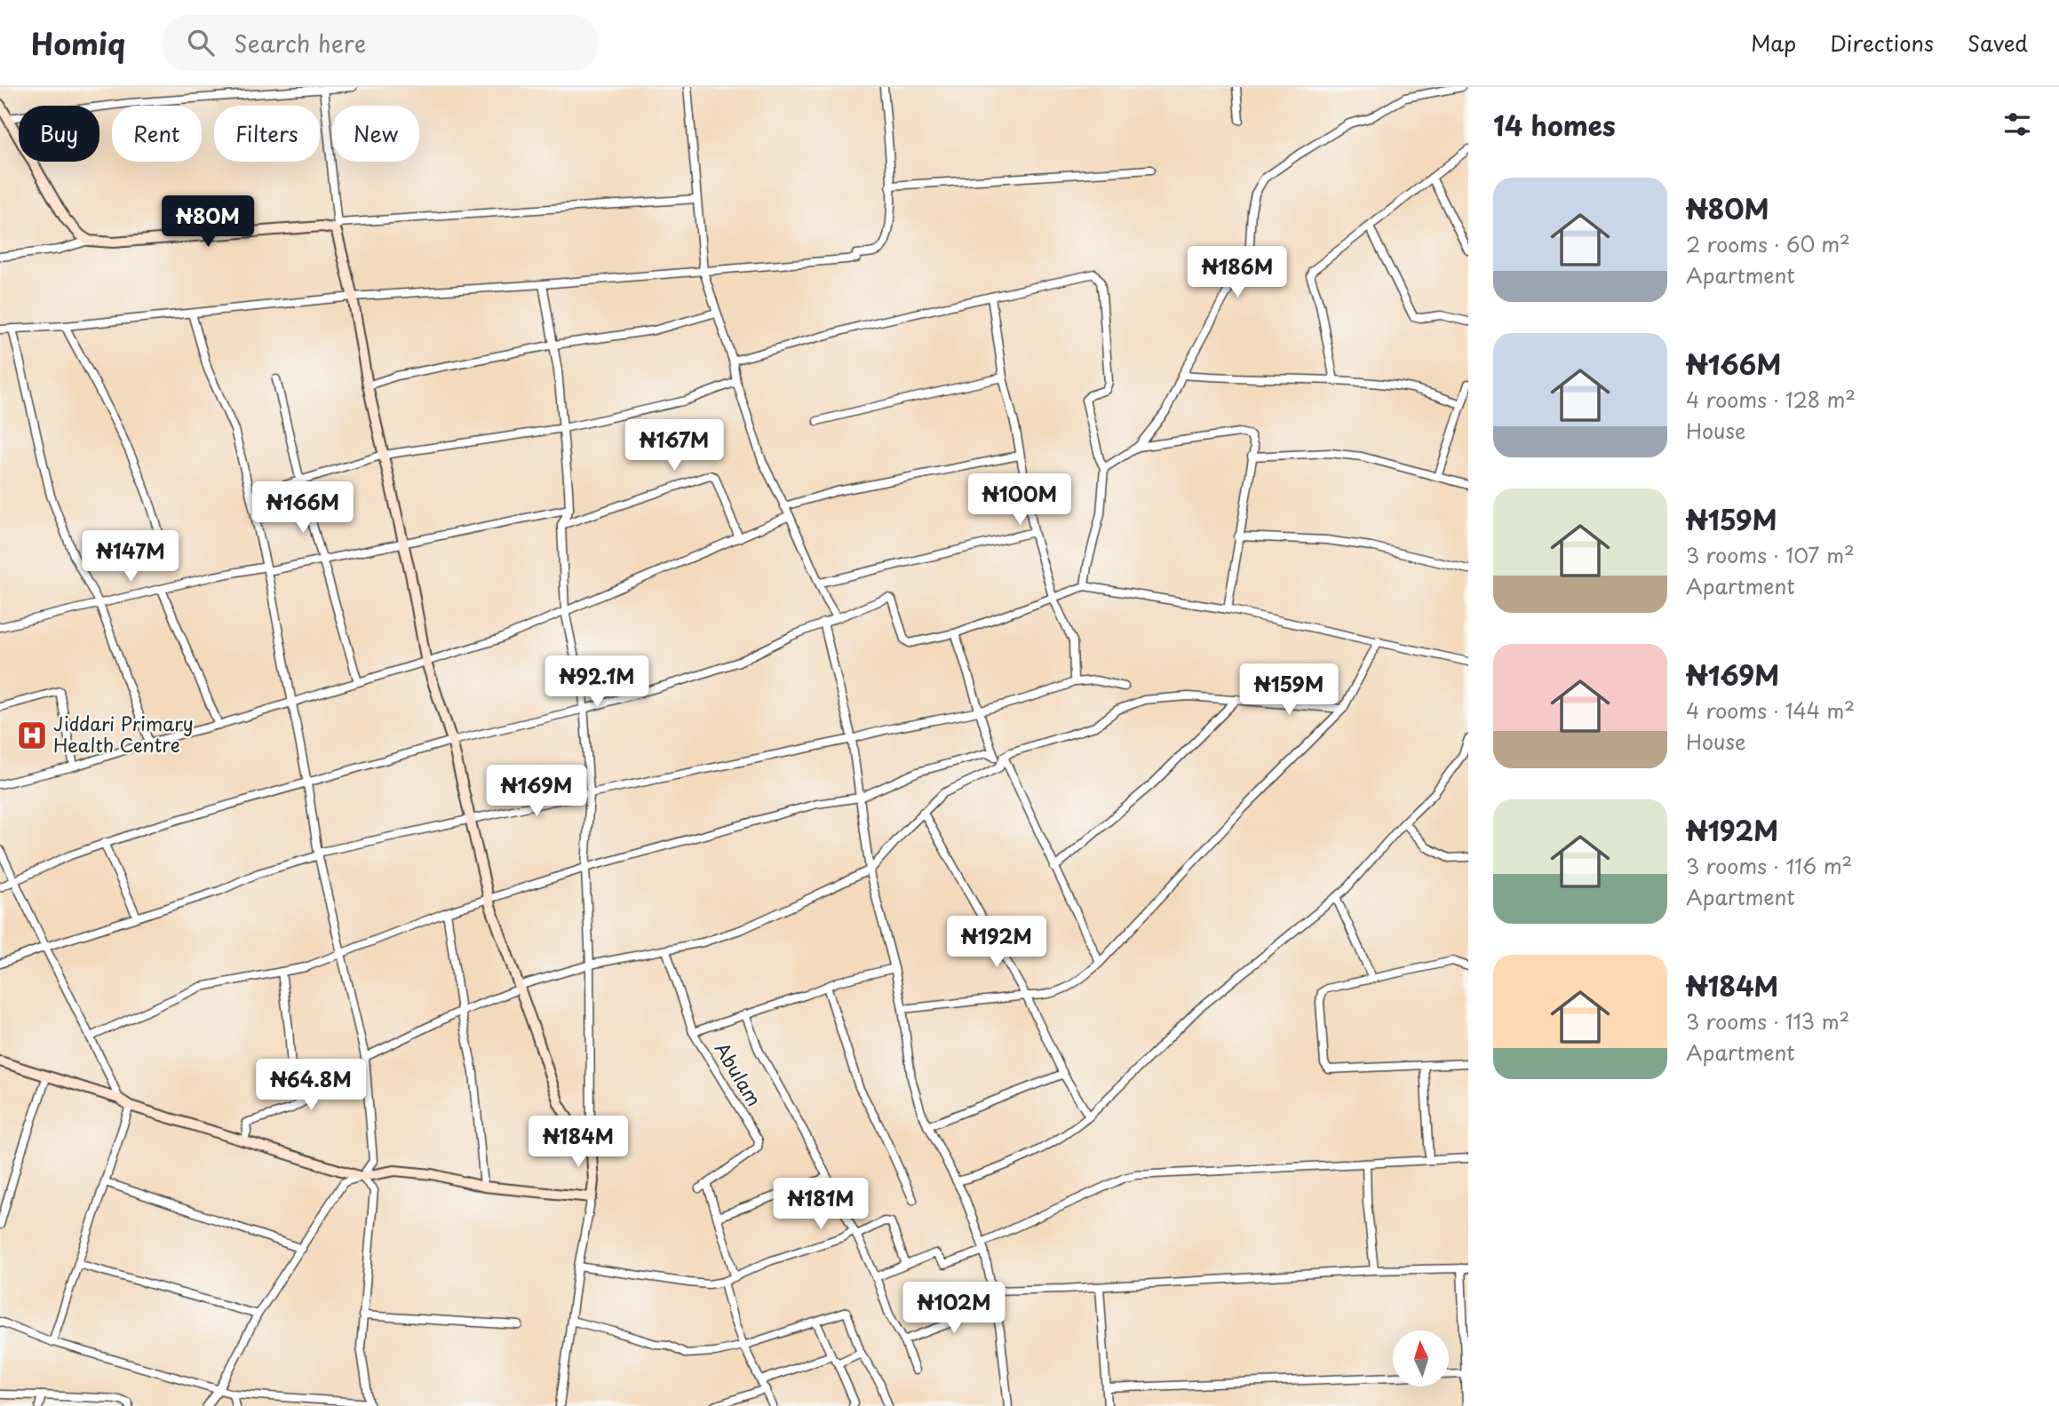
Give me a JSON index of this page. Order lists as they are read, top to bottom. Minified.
{"streets":{"street":["Abulam"]},"places":{"hospital":["Jiddari Primary Health Centre"]},"north":"top","page":{"header":"Homiq","search":"Search here","nav":["Map","Directions","Saved"],"heading":"14 homes","chip":["Buy","Rent","Filters","New"],"list":[{"name":"₦80M","note":"2 rooms · 60 m² · Apartment"},{"name":"₦166M","note":"4 rooms · 128 m² · House"},{"name":"₦159M","note":"3 rooms · 107 m² · Apartment"},{"name":"₦169M","note":"4 rooms · 144 m² · House"},{"name":"₦192M","note":"3 rooms · 116 m² · Apartment"},{"name":"₦184M","note":"3 rooms · 113 m² · Apartment"}],"price":["₦80M","₦186M","₦167M","₦100M","₦166M","₦147M","₦92.1M","₦159M","₦169M","₦192M","₦64.8M","₦184M","₦181M","₦102M"]}}
